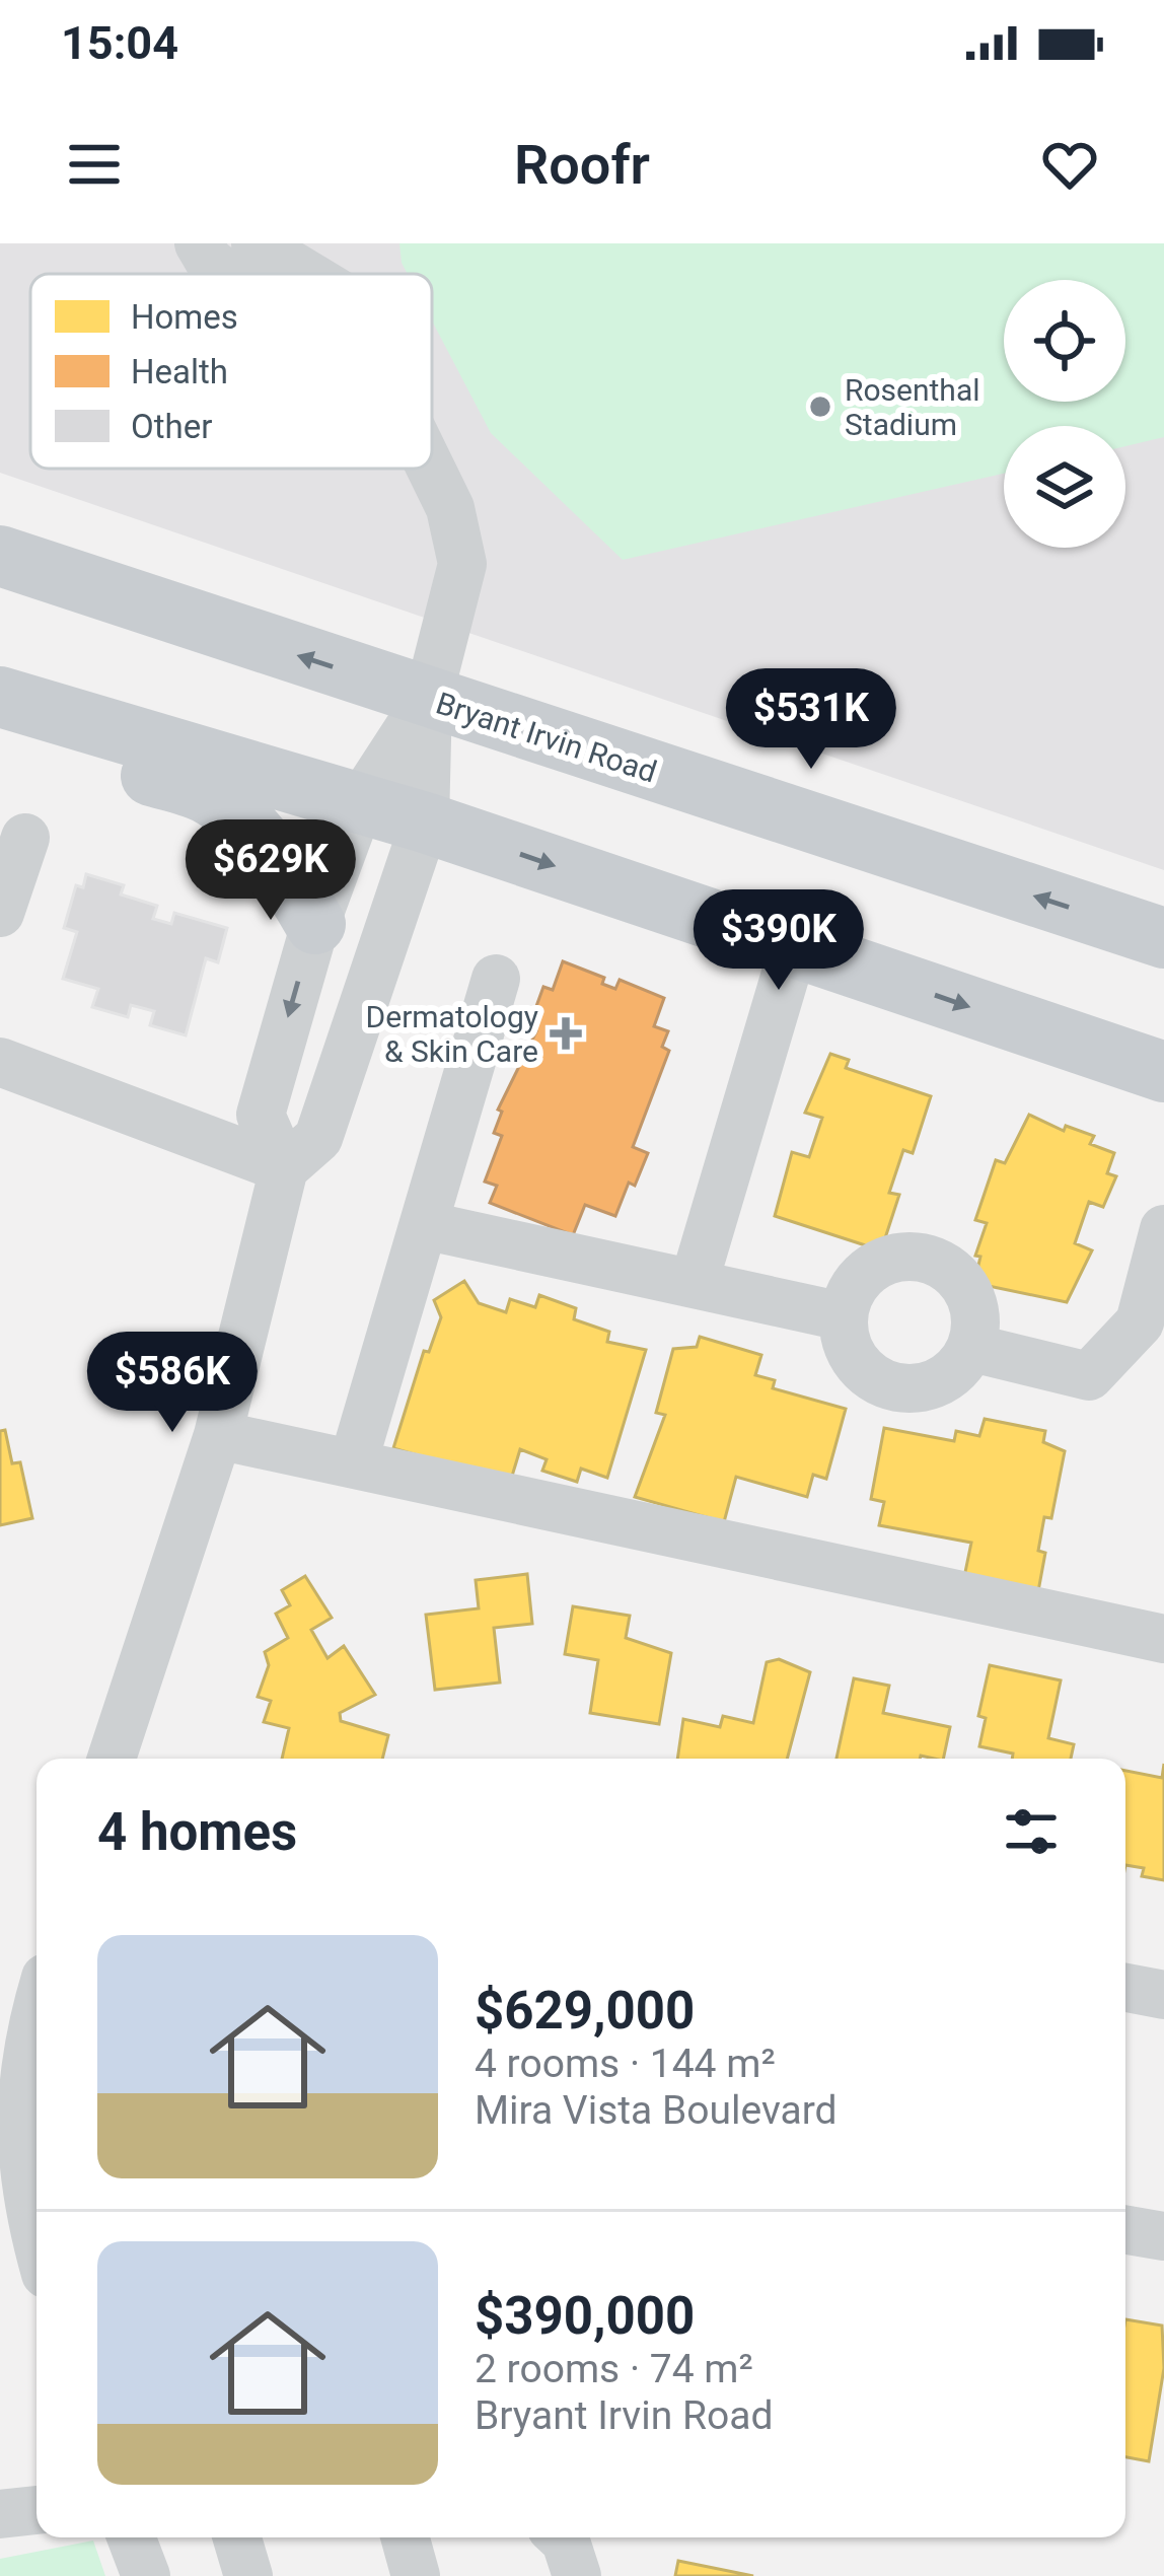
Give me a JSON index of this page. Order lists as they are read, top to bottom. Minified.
{"streets":{"main road":["Bryant Irvin Road"]},"places":{"other":["Rosenthal Stadium"],"health":["Dermatology & Skin Care"]},"legend":["Homes","Health","Other"],"page":{"status":"15:04","header":"Roofr","price":["$531K","$629K","$390K","$586K"],"heading":"4 homes","list":[{"name":"$629,000","note":"4 rooms · 144 m² · Mira Vista Boulevard"},{"name":"$390,000","note":"2 rooms · 74 m² · Bryant Irvin Road"}]}}
